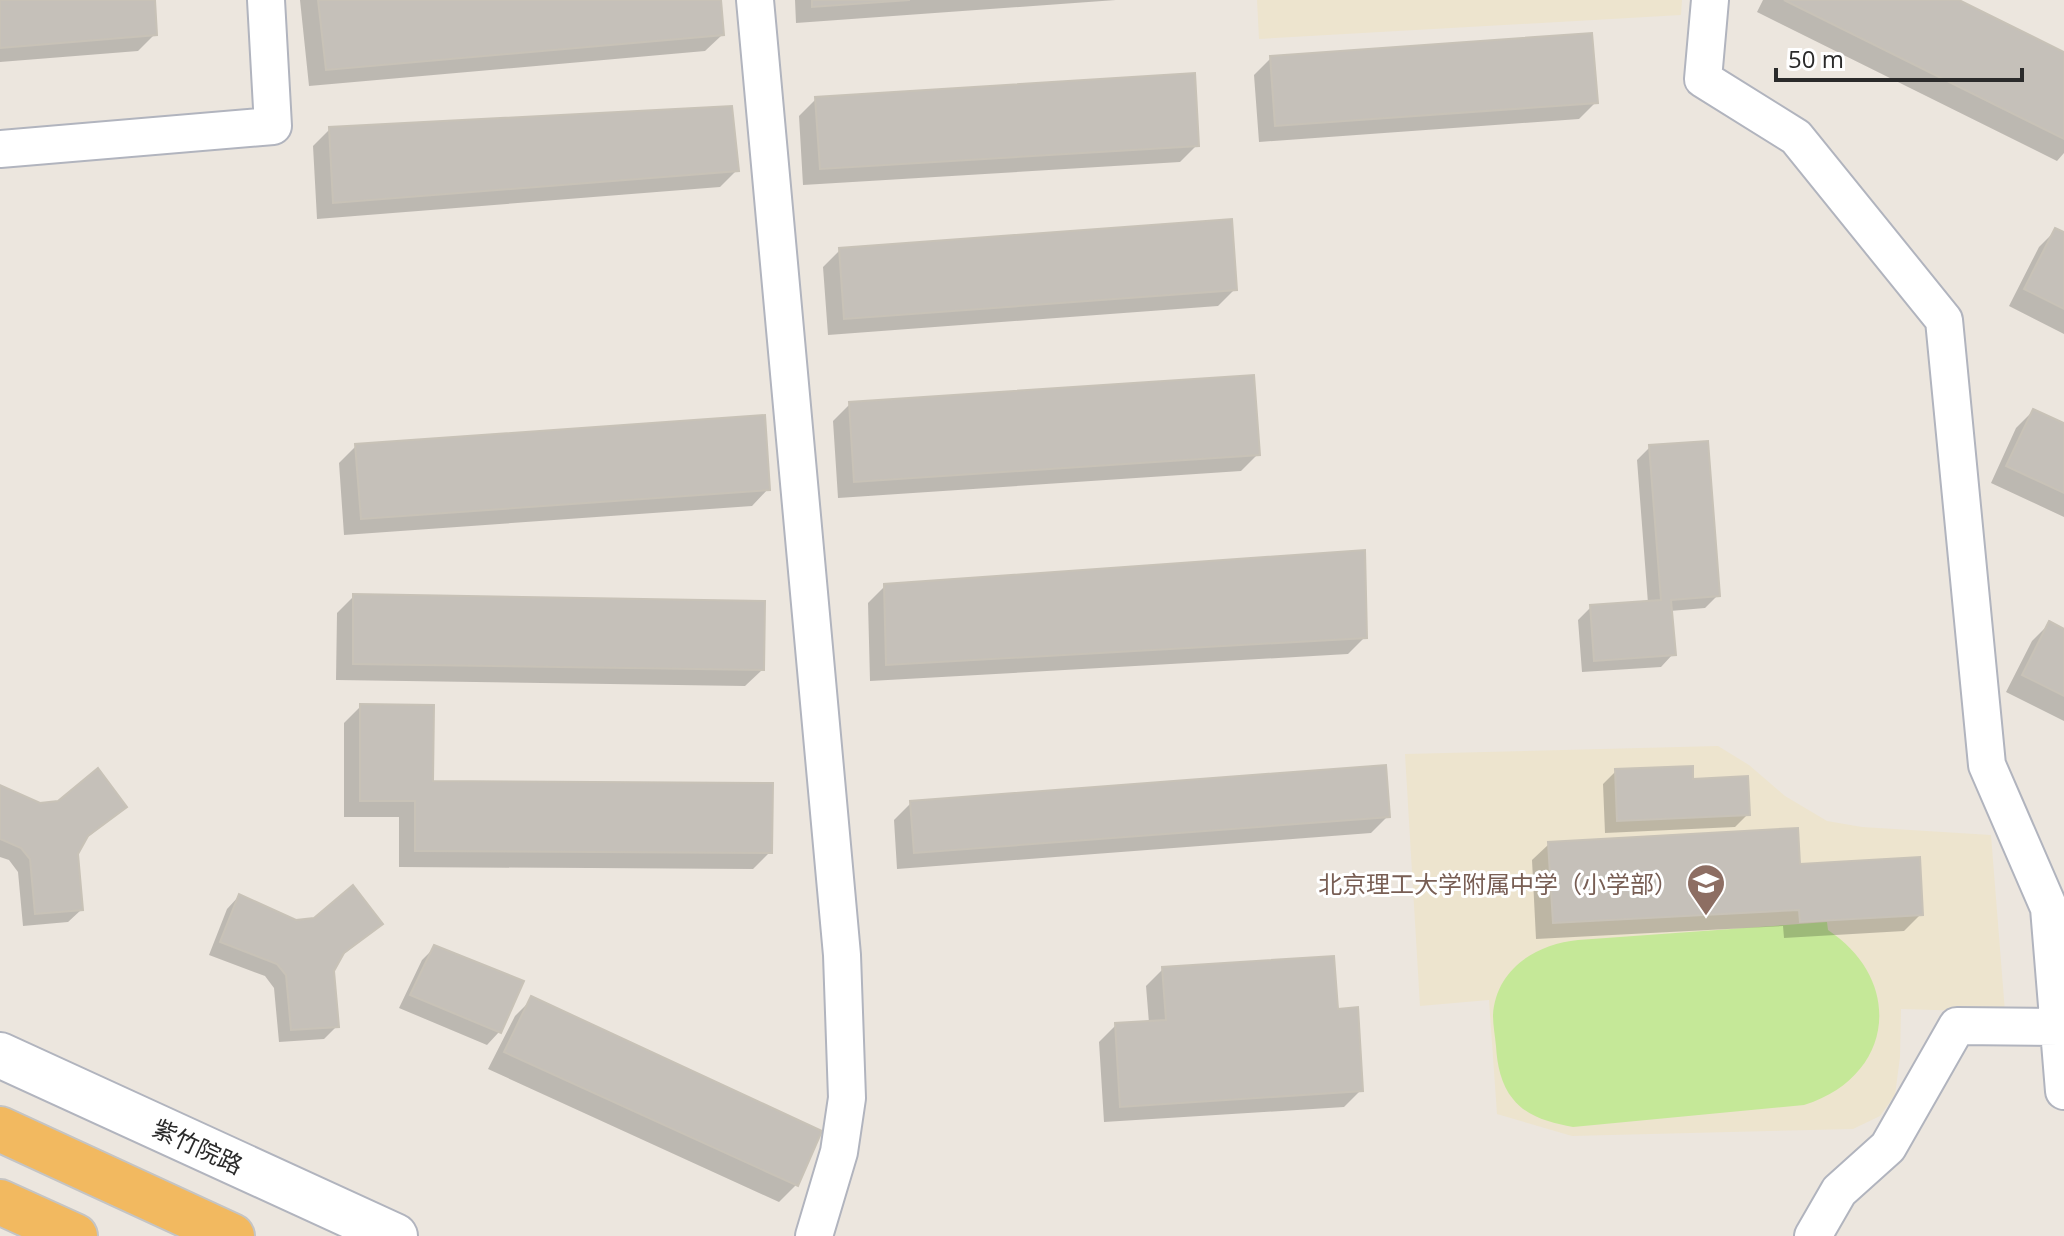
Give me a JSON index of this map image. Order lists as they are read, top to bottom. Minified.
{"streets":{"street":["紫竹院路"]},"places":{"school or university":["北京理工大学附属中学（小学部）"]},"scale_bar":"50 m"}
